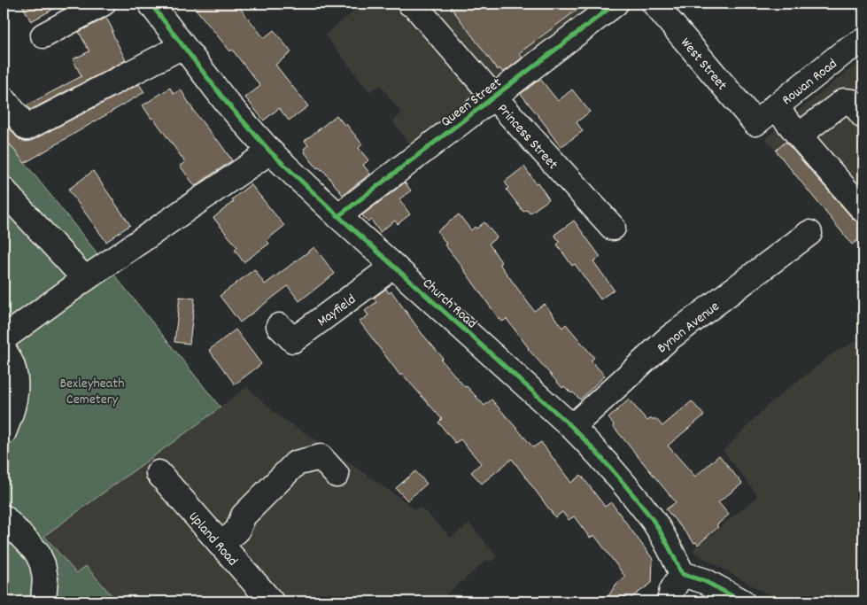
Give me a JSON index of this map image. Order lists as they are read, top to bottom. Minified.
{"streets":{"street":["West Street","Rowan Road","Queen Street","Princess Street","Church Road","Mayfield","Bynon Avenue","Upland Road"]},"crossings":[["West Street","Rowan Road"],["Queen Street","Princess Street"],["Queen Street","Church Road"],["Church Road","Mayfield"],["Church Road","Bynon Avenue"]],"parks":["Bexleyheath Cemetery"]}
